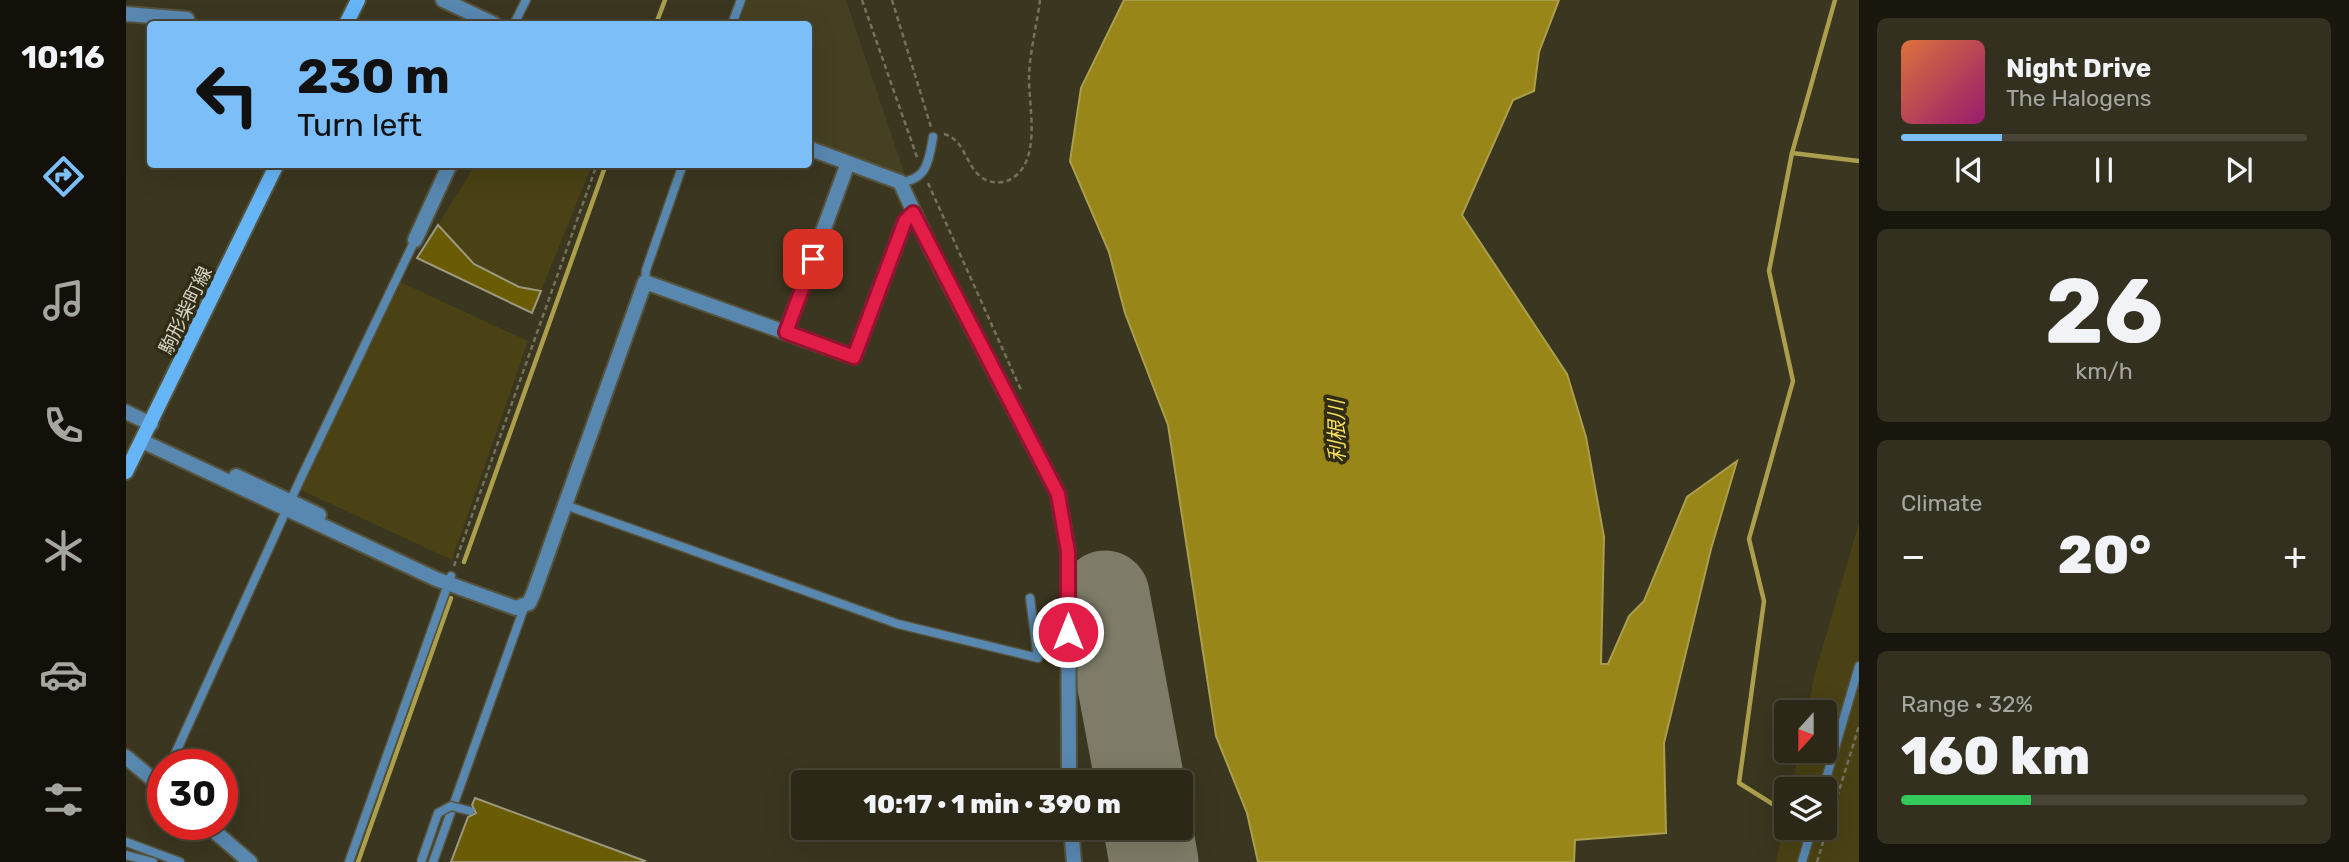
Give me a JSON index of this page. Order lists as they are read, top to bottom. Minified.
{"streets":{"main road":["駒形柴町線"]},"water":["利根川"],"north":"bottom","page":{"tabs":"10:16","turn":["230 m","Turn left"],"song":["Night Drive","The Halogens"],"tile":[["26","km/h"],"Climate",["Range · 32%","160 km"]],"heat":["−","20°","+"],"limit":"30","trip":"10:17 · 1 min · 390 m"}}
